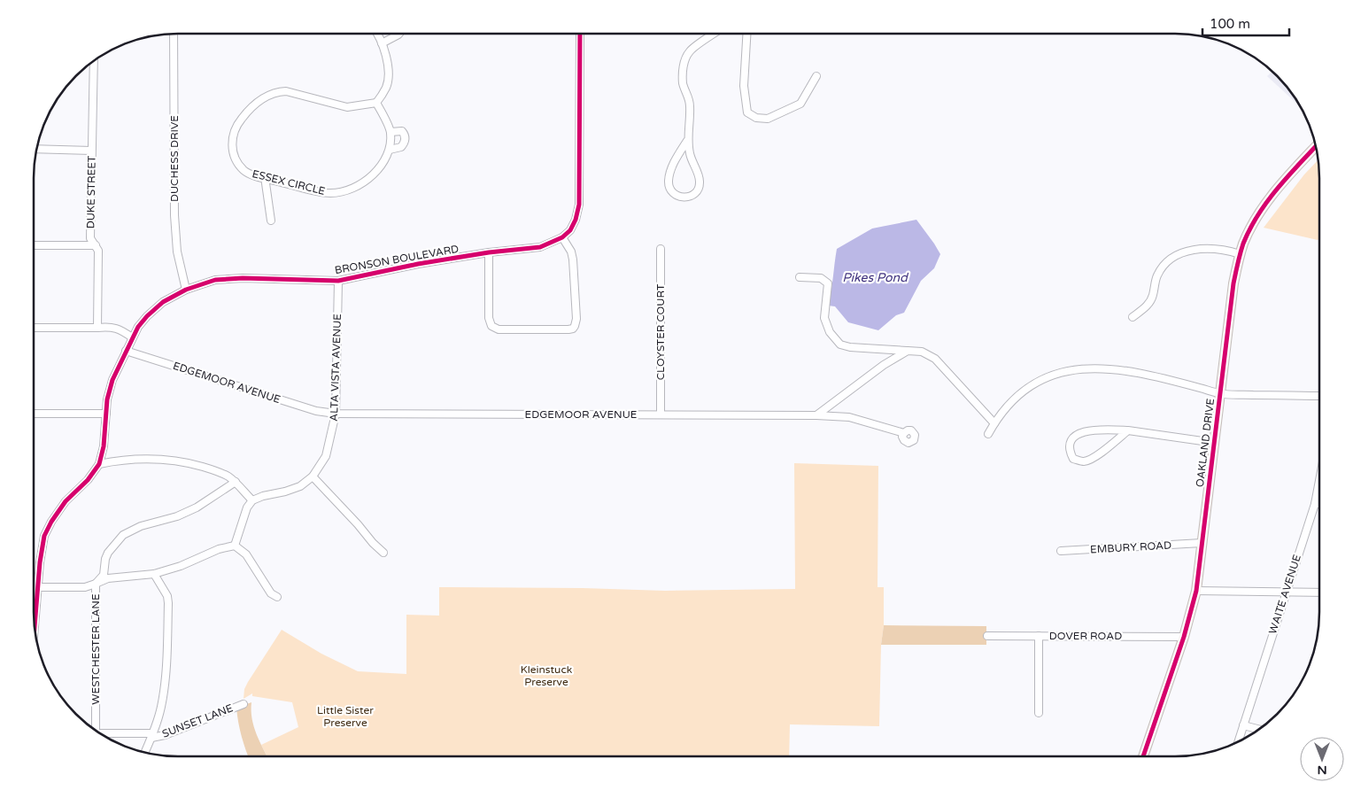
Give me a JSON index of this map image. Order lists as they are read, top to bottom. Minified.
{"streets":{"main road":["OAKLAND DRIVE"],"street":["DUCHESS DRIVE","ESSEX CIRCLE","DUKE STREET","BRONSON BOULEVARD","CLOYSTER COURT","ALTA VISTA AVENUE","EDGEMOOR AVENUE","EMBURY ROAD","WAITE AVENUE","DOVER ROAD","WESTCHESTER LANE","SUNSET LANE"]},"crossings":[["DUCHESS DRIVE","BRONSON BOULEVARD"],["BRONSON BOULEVARD","ALTA VISTA AVENUE"],["BRONSON BOULEVARD","EDGEMOOR AVENUE"],["CLOYSTER COURT","EDGEMOOR AVENUE"],["ALTA VISTA AVENUE","EDGEMOOR AVENUE"],["OAKLAND DRIVE","EMBURY ROAD"],["OAKLAND DRIVE","DOVER ROAD"]],"water":["Pikes Pond"],"parks":["Kleinstuck Preserve","Little Sister Preserve"],"scale_bar":"100 m","north":"bottom"}
